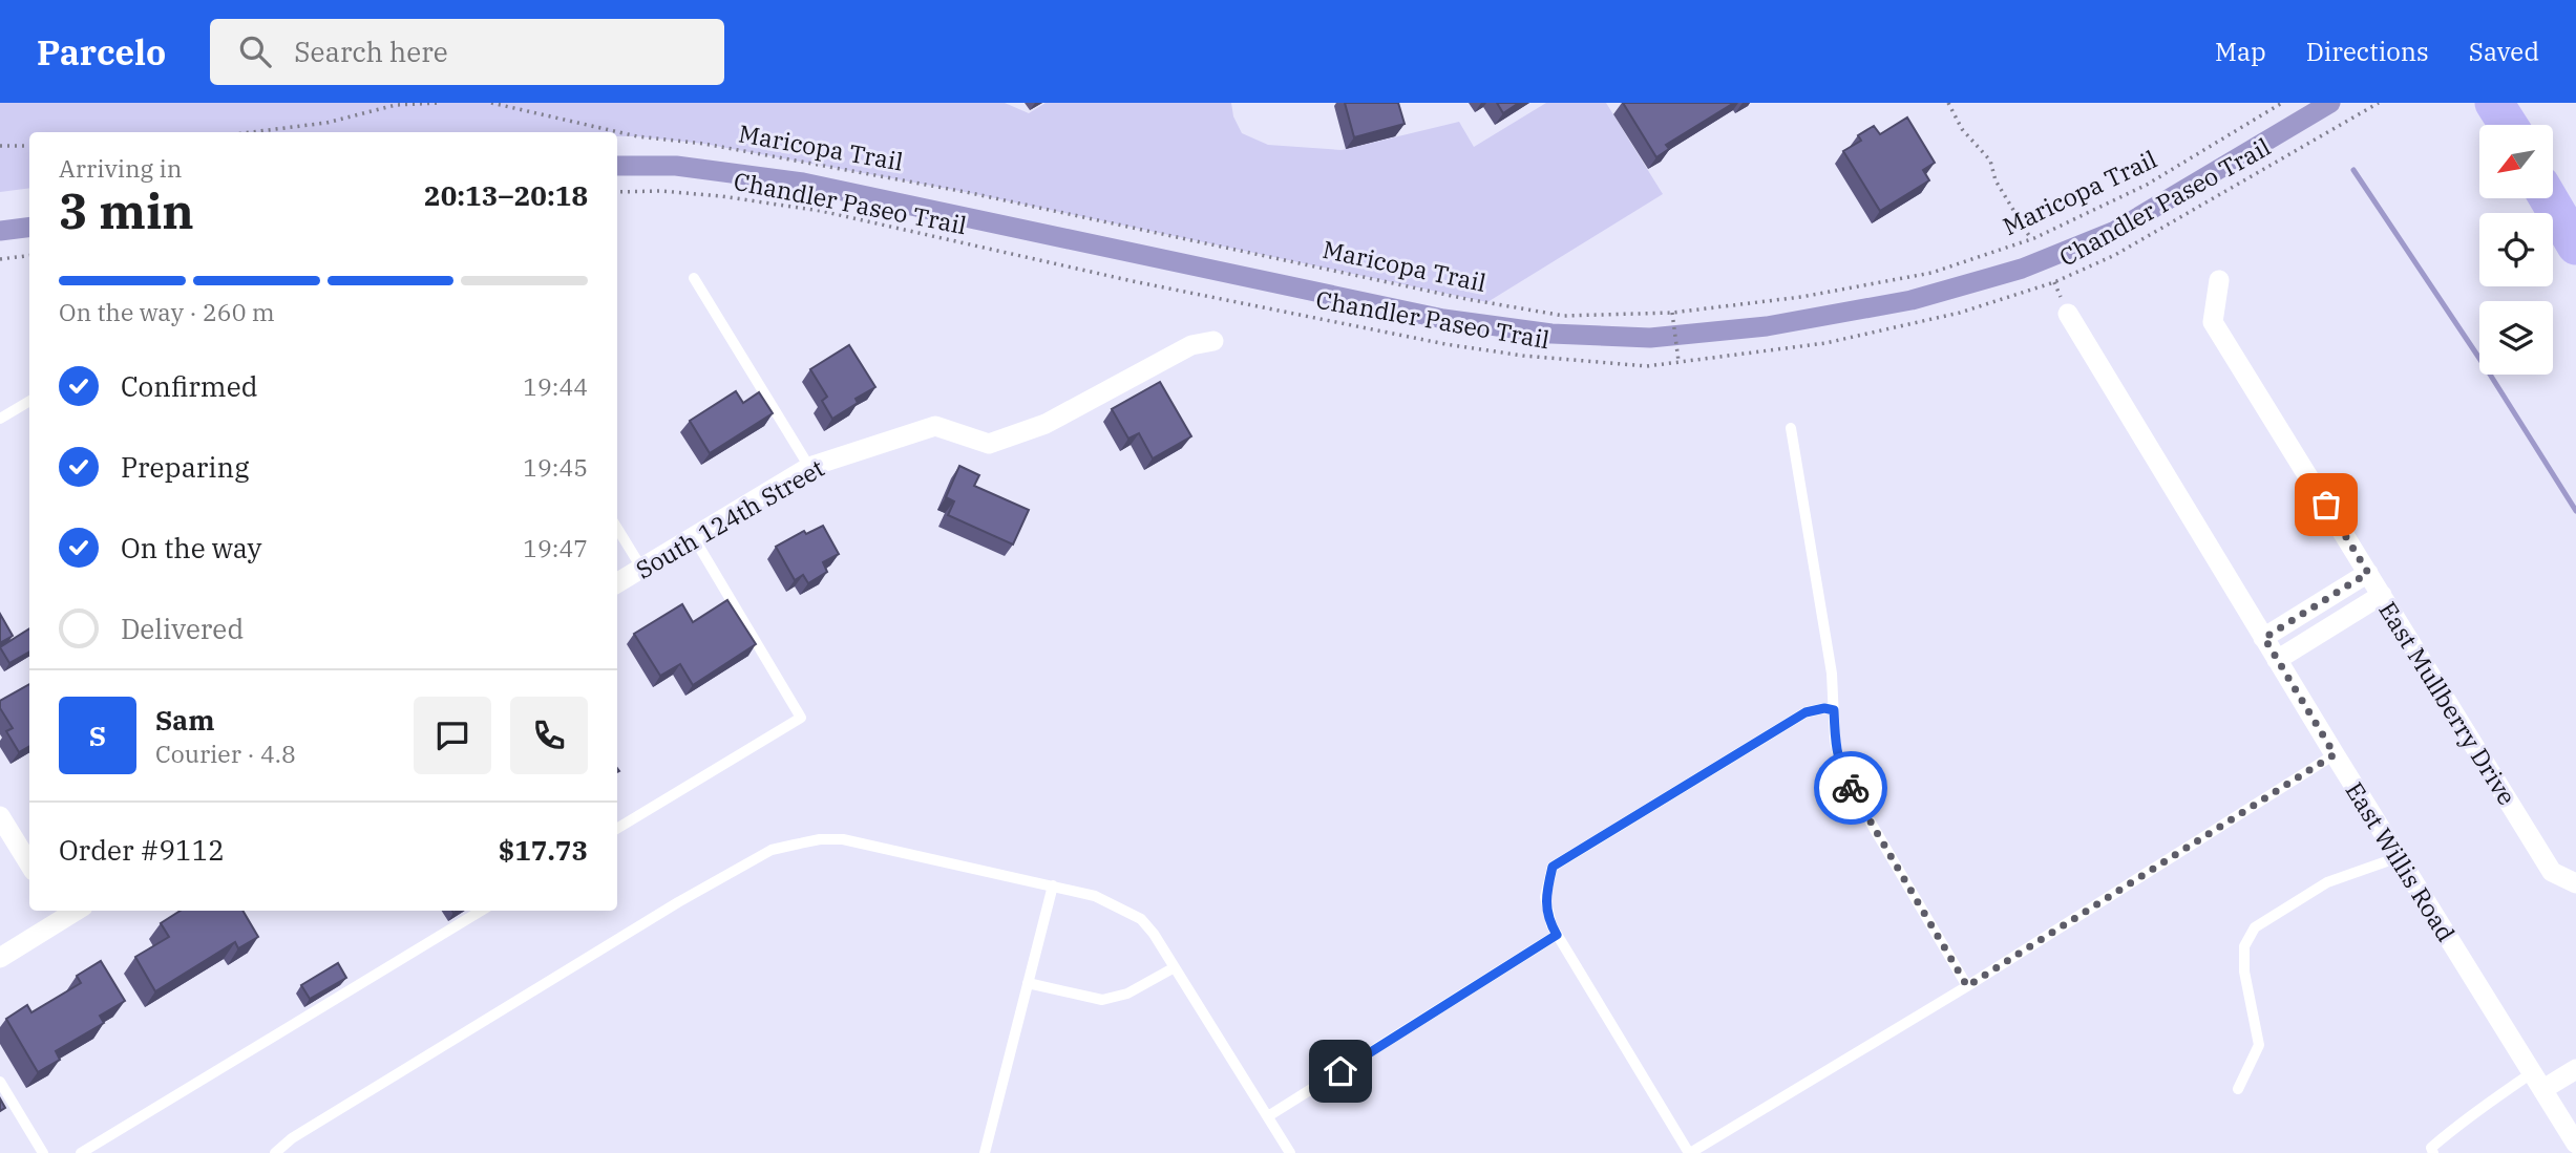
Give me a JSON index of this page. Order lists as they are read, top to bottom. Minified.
{"streets":{"street":["South 124th Street","East Mullberry Drive","East Willis Road"],"path":["Maricopa Trail","Chandler Paseo Trail"]},"north":"bottom left","page":{"header":"Parcelo","search":"Search here","nav":["Map","Directions","Saved"],"heading":["3 min","Arriving in","20:13–20:18"],"panel":["Sam","Courier · 4.8","Order #9112","$17.73"],"bar":"On the way · 260 m","list":[["Confirmed","19:44"],["Preparing","19:45"],["On the way","19:47"],"Delivered"],"round":"S"}}
